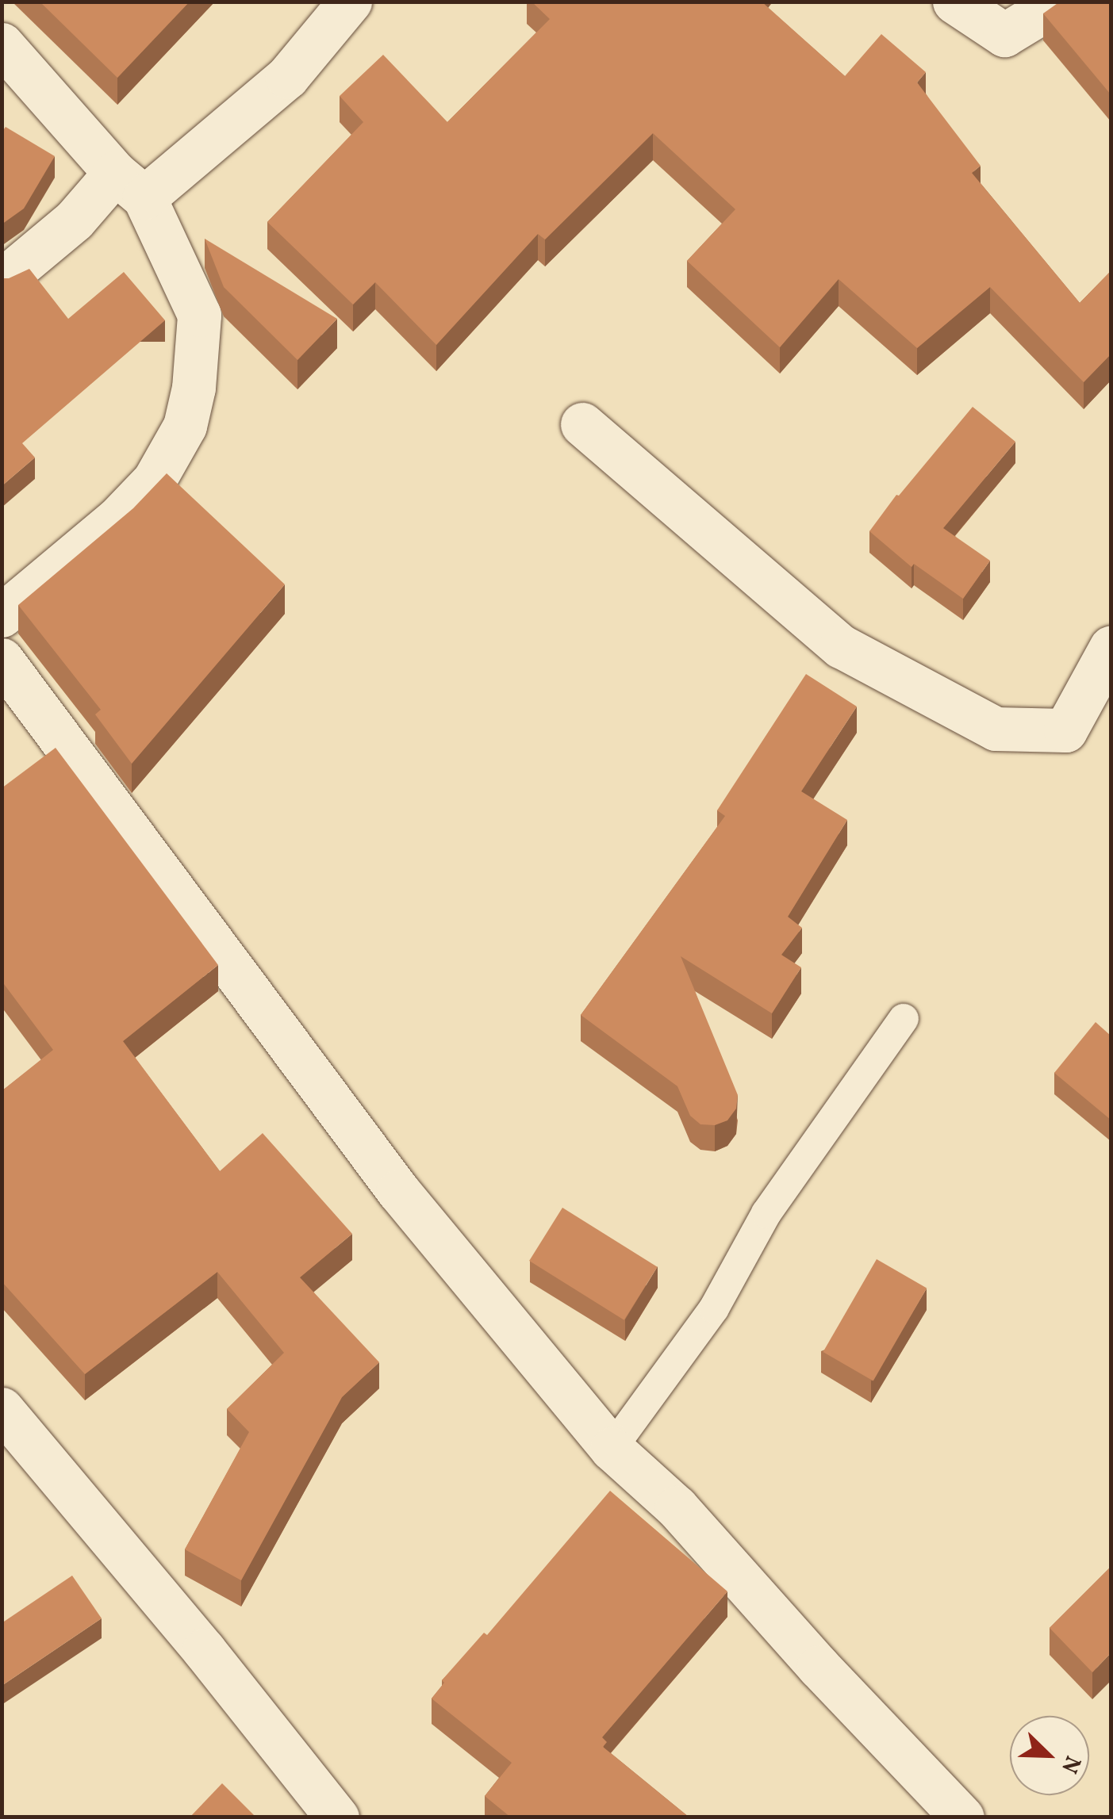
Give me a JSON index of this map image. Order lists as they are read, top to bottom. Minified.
{"north":"bottom right"}
